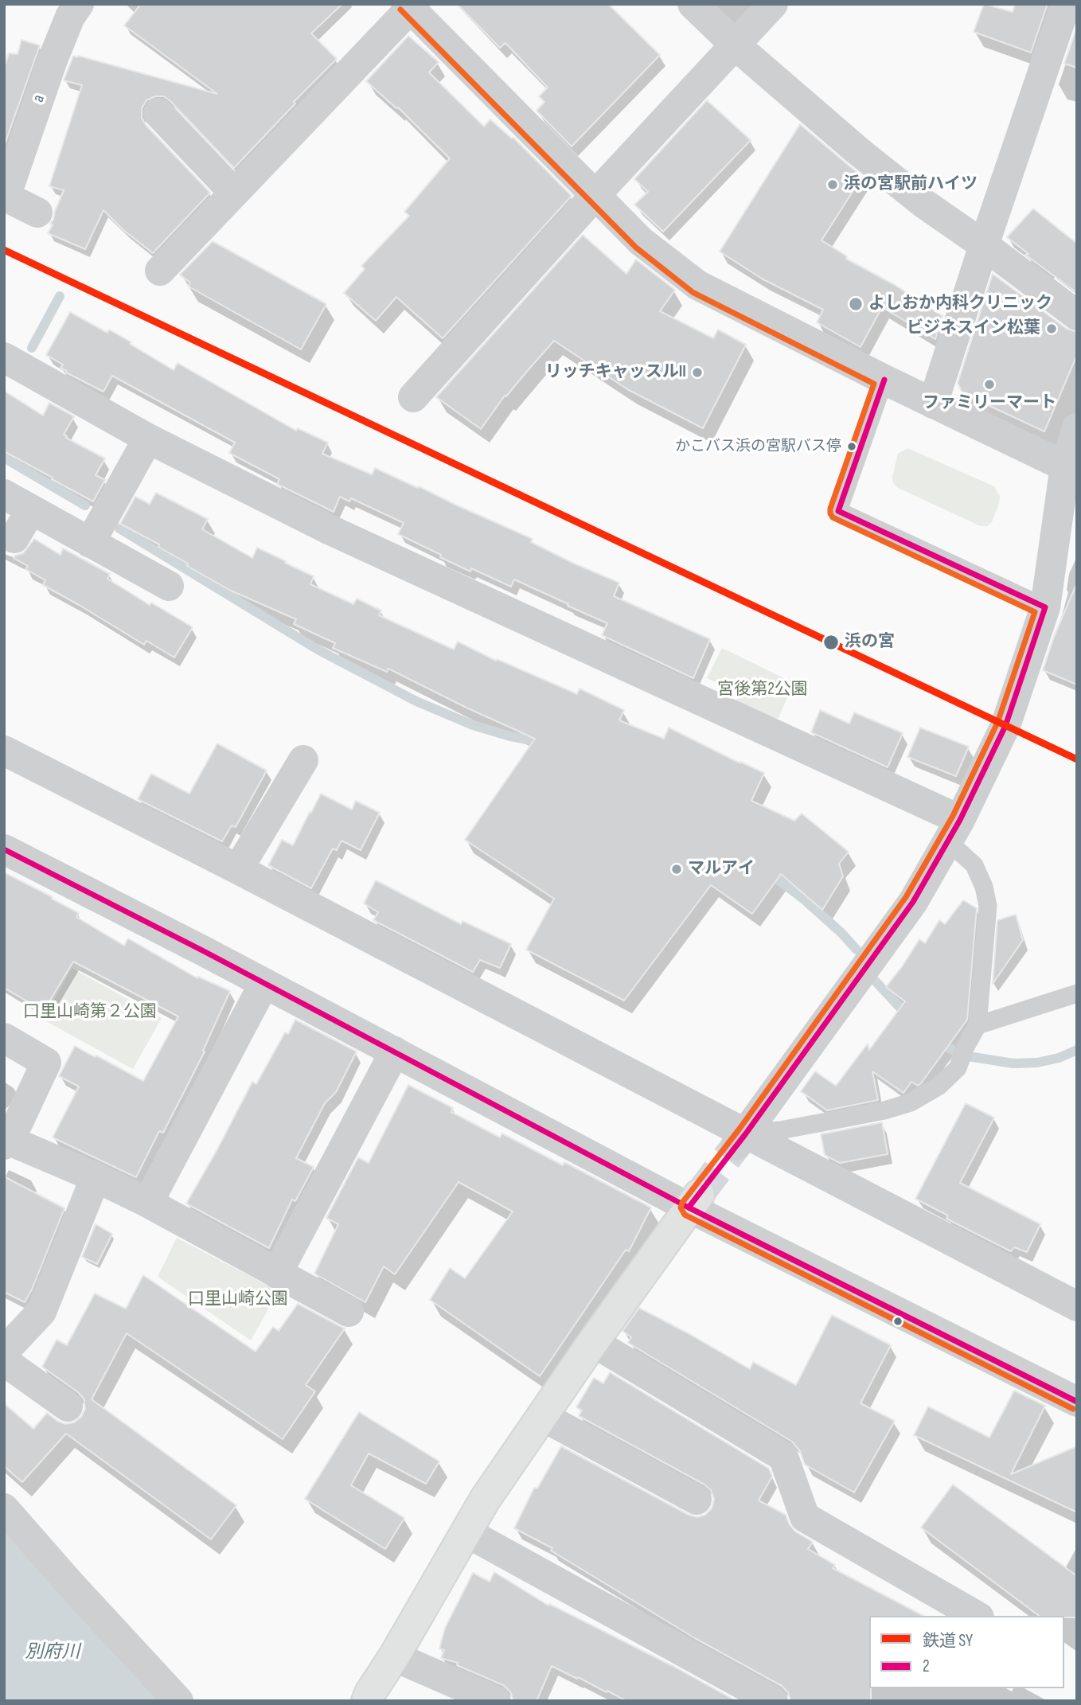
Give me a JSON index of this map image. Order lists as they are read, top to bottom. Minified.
{"streets":{"street":["a"]},"water":["別府川"],"parks":["宮後第2公園","口里山崎第２公園","口里山崎公園"],"places":["浜の宮駅前ハイツ","よしおか内科クリニック","ビジネスイン松葉","リッチキャッスルII","ファミリーマート","かこバス浜の宮駅バス停","浜の宮","マルアイ"],"lines":["rail line SY","transit line 2"],"legend":["鉄道 SY","2"]}
